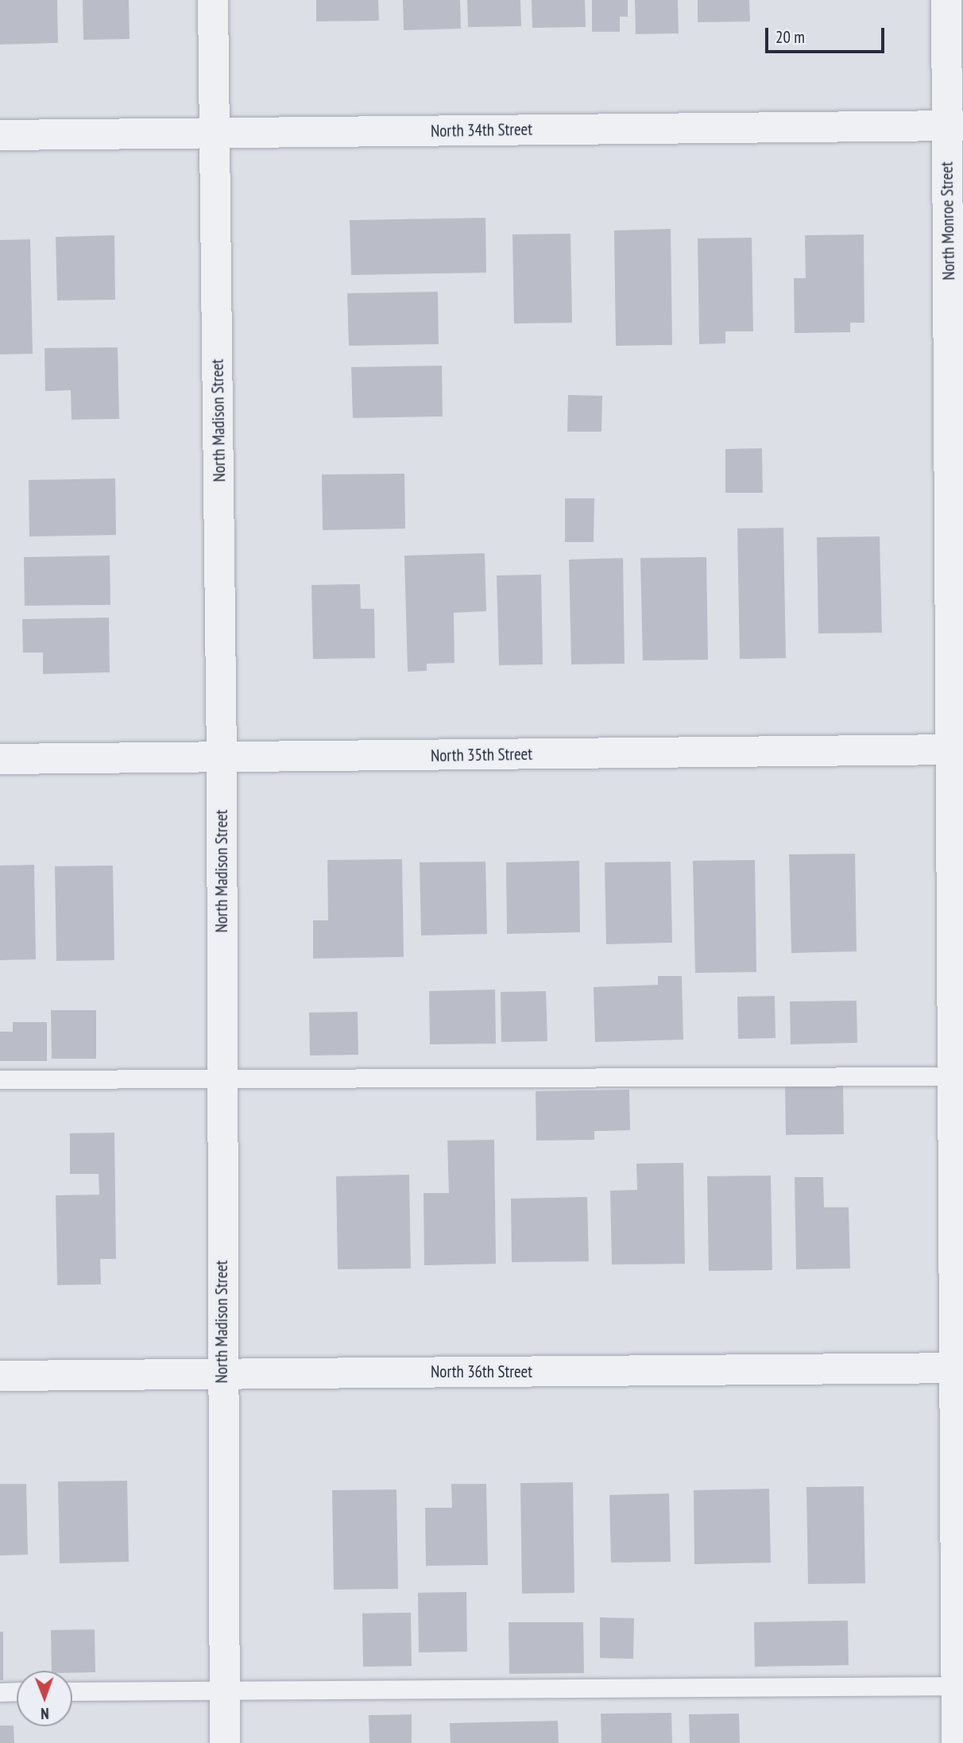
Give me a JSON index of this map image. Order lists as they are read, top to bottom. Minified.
{"streets":{"street":["North 34th Street","North Monroe Street","North Madison Street","North 35th Street","North 36th Street"]},"crossings":[["North 34th Street","North Monroe Street"],["North 34th Street","North Madison Street"],["North Monroe Street","North 35th Street"],["North Monroe Street","North 36th Street"],["North Madison Street","North 35th Street"],["North Madison Street","North 36th Street"]],"scale_bar":"20 m","north":"bottom"}
